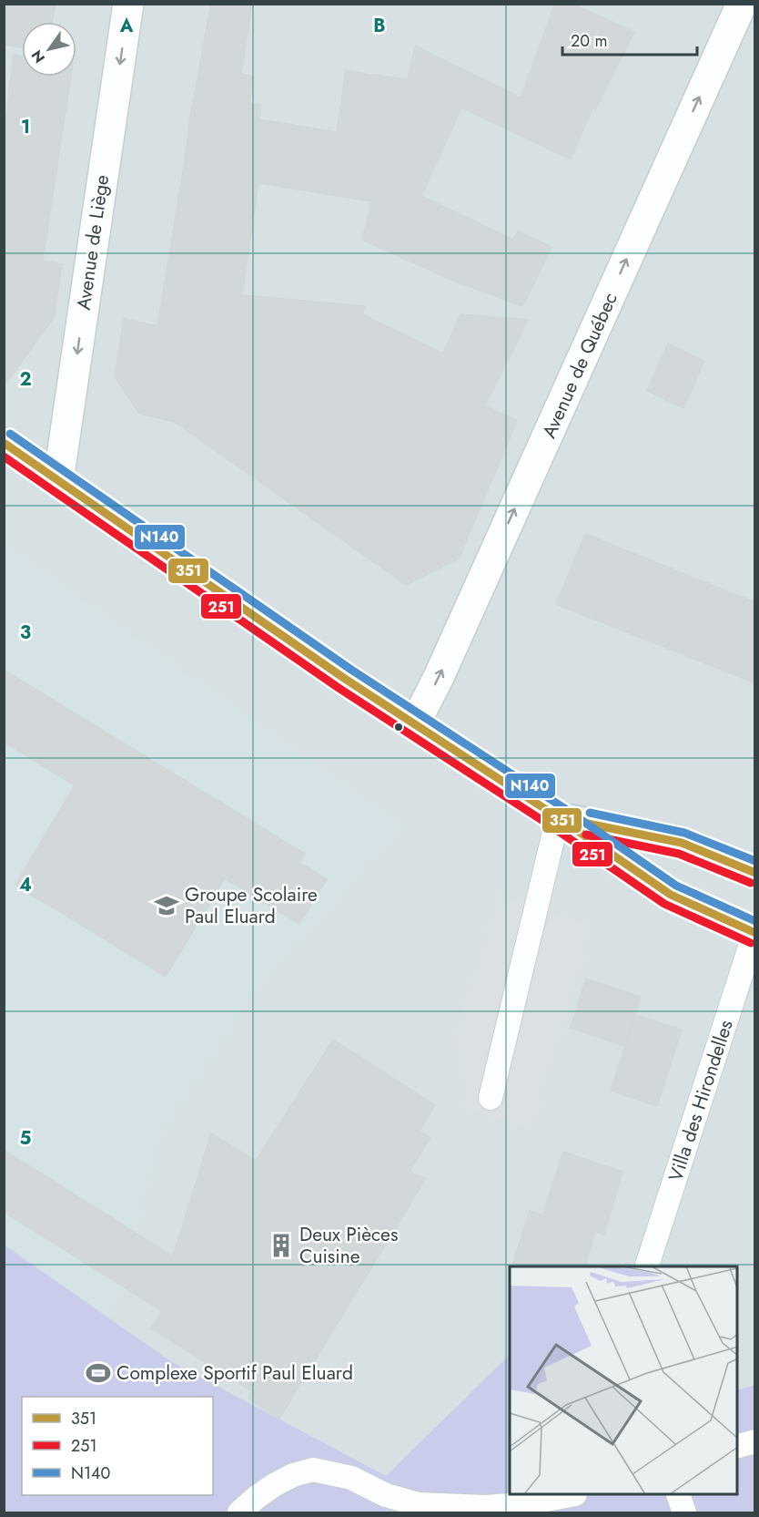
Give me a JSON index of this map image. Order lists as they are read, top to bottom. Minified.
{"streets":{"street":["Avenue de Liège","Avenue de Québec"],"lane":["Villa des Hirondelles"]},"one_way":["Avenue de Liège","Avenue de Québec"],"places":{"school or university":["Groupe Scolaire Paul Eluard"],"building":["Deux Pièces Cuisine"],"sports":["Complexe Sportif Paul Eluard"]},"lines":["transit line N140","transit line 351","transit line 251"],"legend":["351","251","N140"],"scale_bar":"20 m","north":"bottom left","grid":{"columns":["A","B"],"rows":["1","2","3","4","5"]}}
